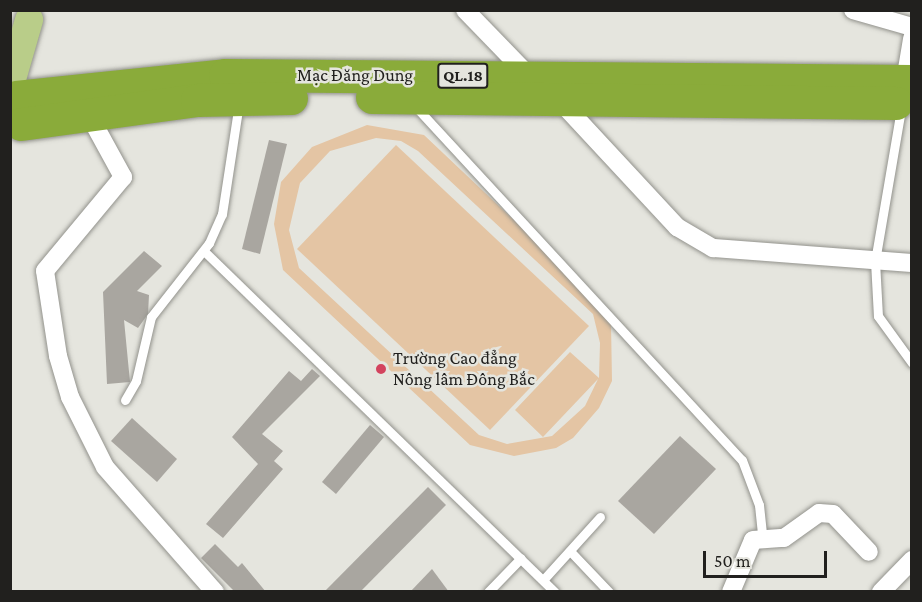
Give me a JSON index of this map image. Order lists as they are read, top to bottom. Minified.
{"streets":{"highway":["Mạc Đăng Dung","QL.18"]},"places":["Trường Cao đẳng Nông lâm Đông Bắc"],"scale_bar":"50 m"}
